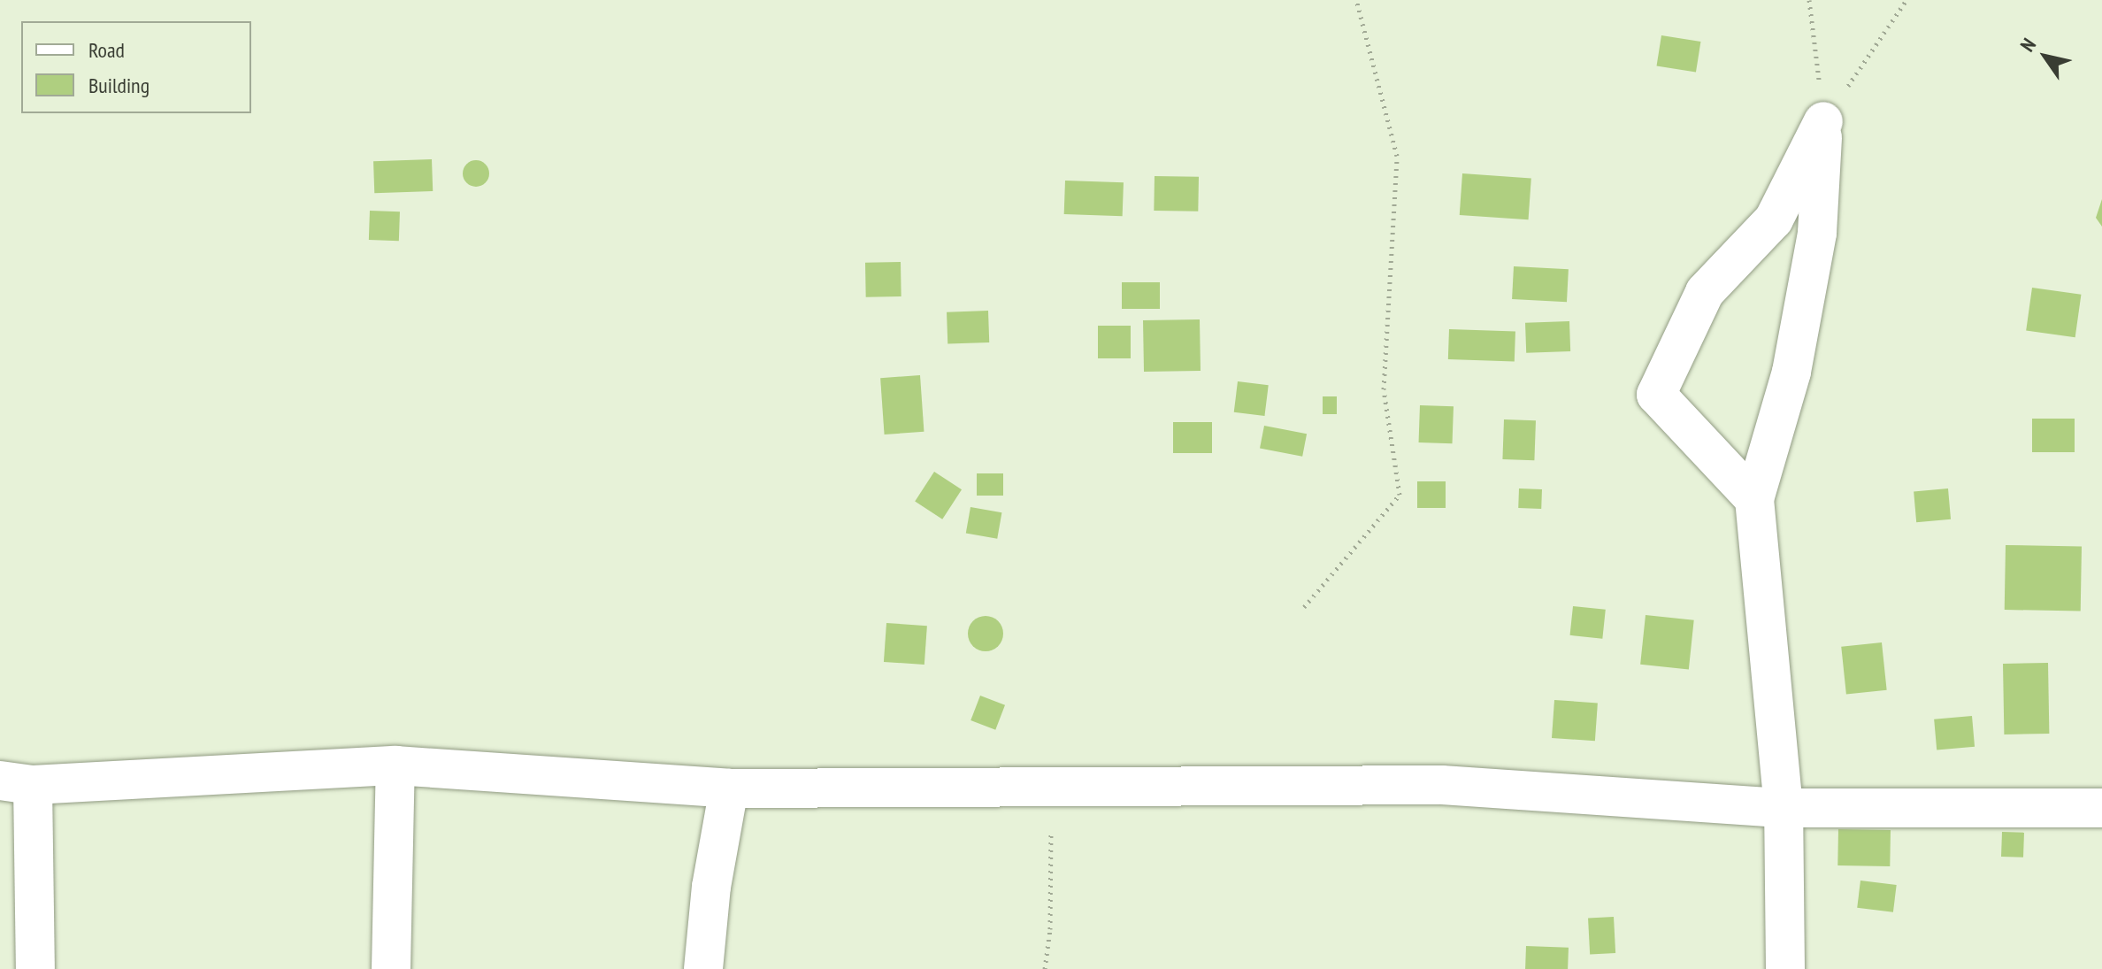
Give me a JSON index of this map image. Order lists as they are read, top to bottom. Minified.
{"legend":["Road","Building"],"north":"top left"}
